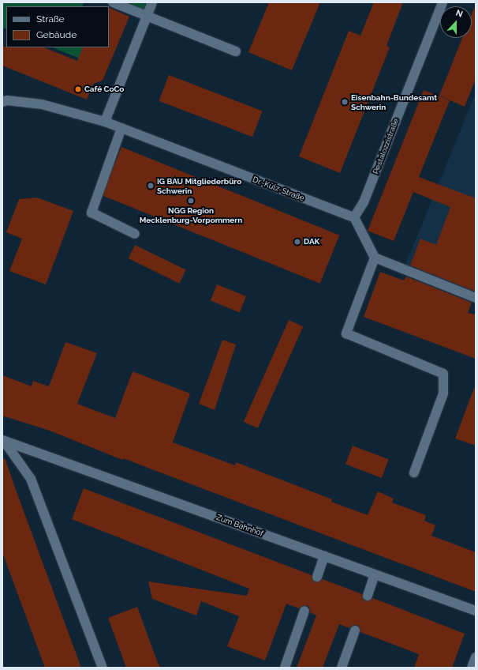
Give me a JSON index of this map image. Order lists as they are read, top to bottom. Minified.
{"streets":{"street":["Pestalozzistraße","Dr.-Külz-Straße","Zum Bahnhof"]},"crossings":[["Pestalozzistraße","Dr.-Külz-Straße"]],"places":["Café CoCo","Eisenbahn-Bundesamt Schwerin","IG BAU Mitgliederbüro Schwerin","NGG Region Mecklenburg-Vorpommern","DAK"],"legend":["Straße","Gebäude"],"north":"top"}
